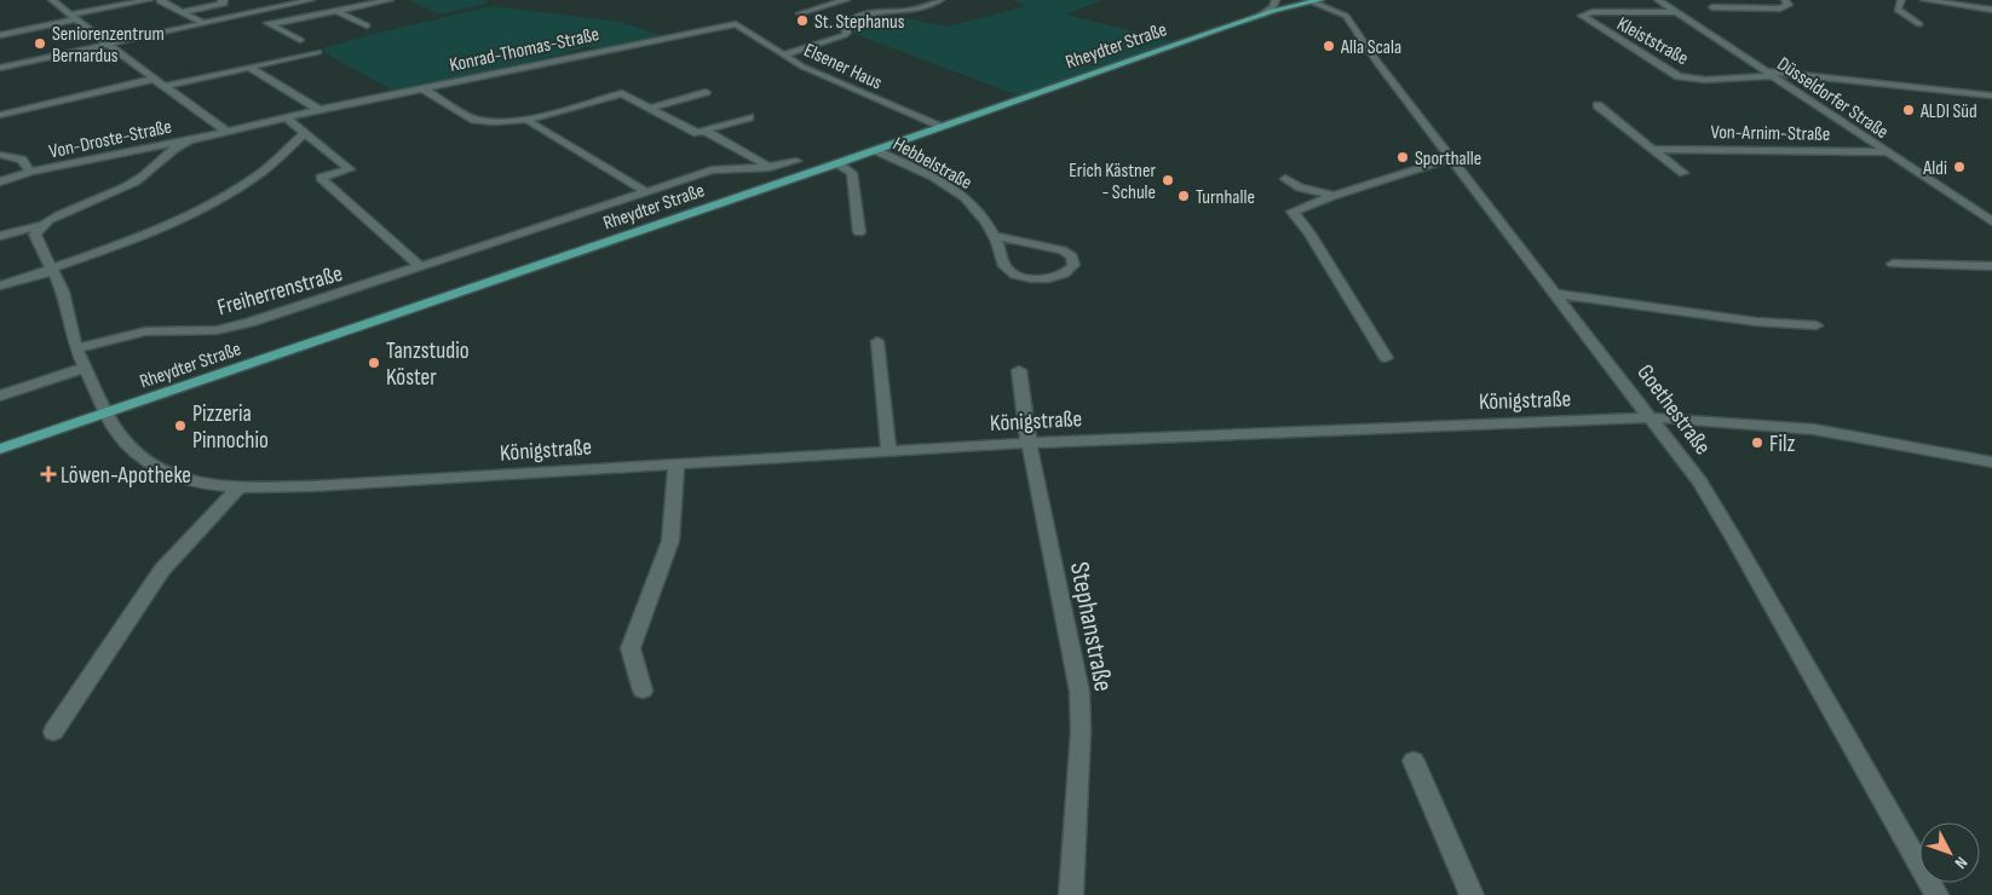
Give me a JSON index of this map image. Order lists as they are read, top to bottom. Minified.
{"streets":{"main road":["Rheydter Straße"],"street":["Kleiststraße","Konrad-Thomas-Straße","Elsener Haus","Düsseldorfer Straße","Von-Arnim-Straße","Von-Droste-Straße","Hebbelstraße","Freiherrenstraße","Königstraße","Goethestraße","Stephanstraße"]},"crossings":[["Kleiststraße","Düsseldorfer Straße"],["Rheydter Straße","Elsener Haus"],["Rheydter Straße","Hebbelstraße"],["Rheydter Straße","Königstraße"],["Rheydter Straße","Goethestraße"],["Konrad-Thomas-Straße","Elsener Haus"],["Konrad-Thomas-Straße","Von-Droste-Straße"],["Düsseldorfer Straße","Von-Arnim-Straße"],["Königstraße","Goethestraße"],["Königstraße","Stephanstraße"]],"places":{"other":["St. Stephanus","Seniorenzentrum Bernardus","Alla Scala","ALDI Süd","Sporthalle","Aldi","Erich Kästner - Schule","Turnhalle","Tanzstudio Köster","Pizzeria Pinnochio","Filz"],"health":["Löwen-Apotheke"]},"north":"bottom right"}
